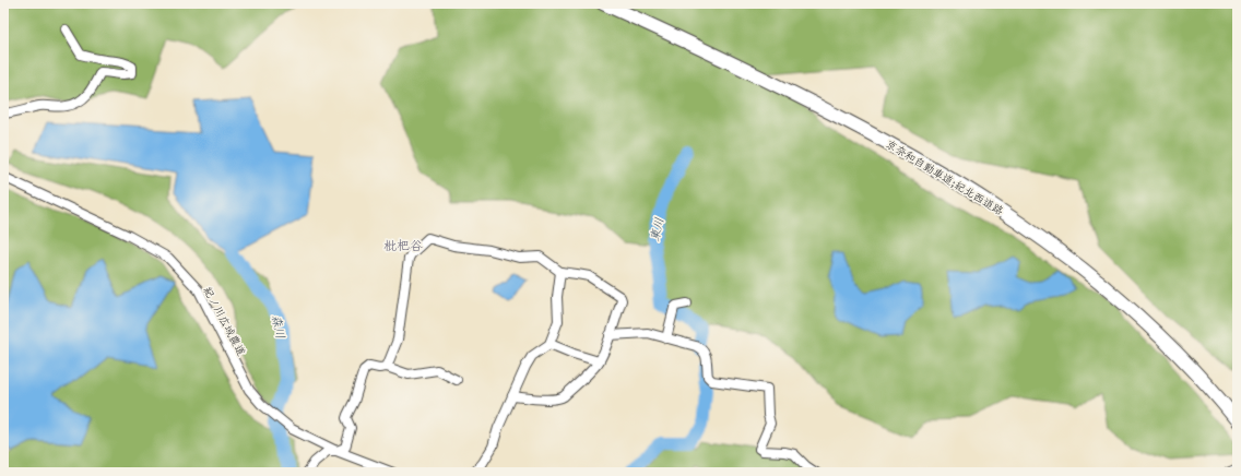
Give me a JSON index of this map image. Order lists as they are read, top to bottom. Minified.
{"streets":{"highway":["京奈和自動車道;紀北西道路"],"street":["紀ノ川広域農道"]},"districts":["枇杷谷"],"water":["東川","森川"]}
